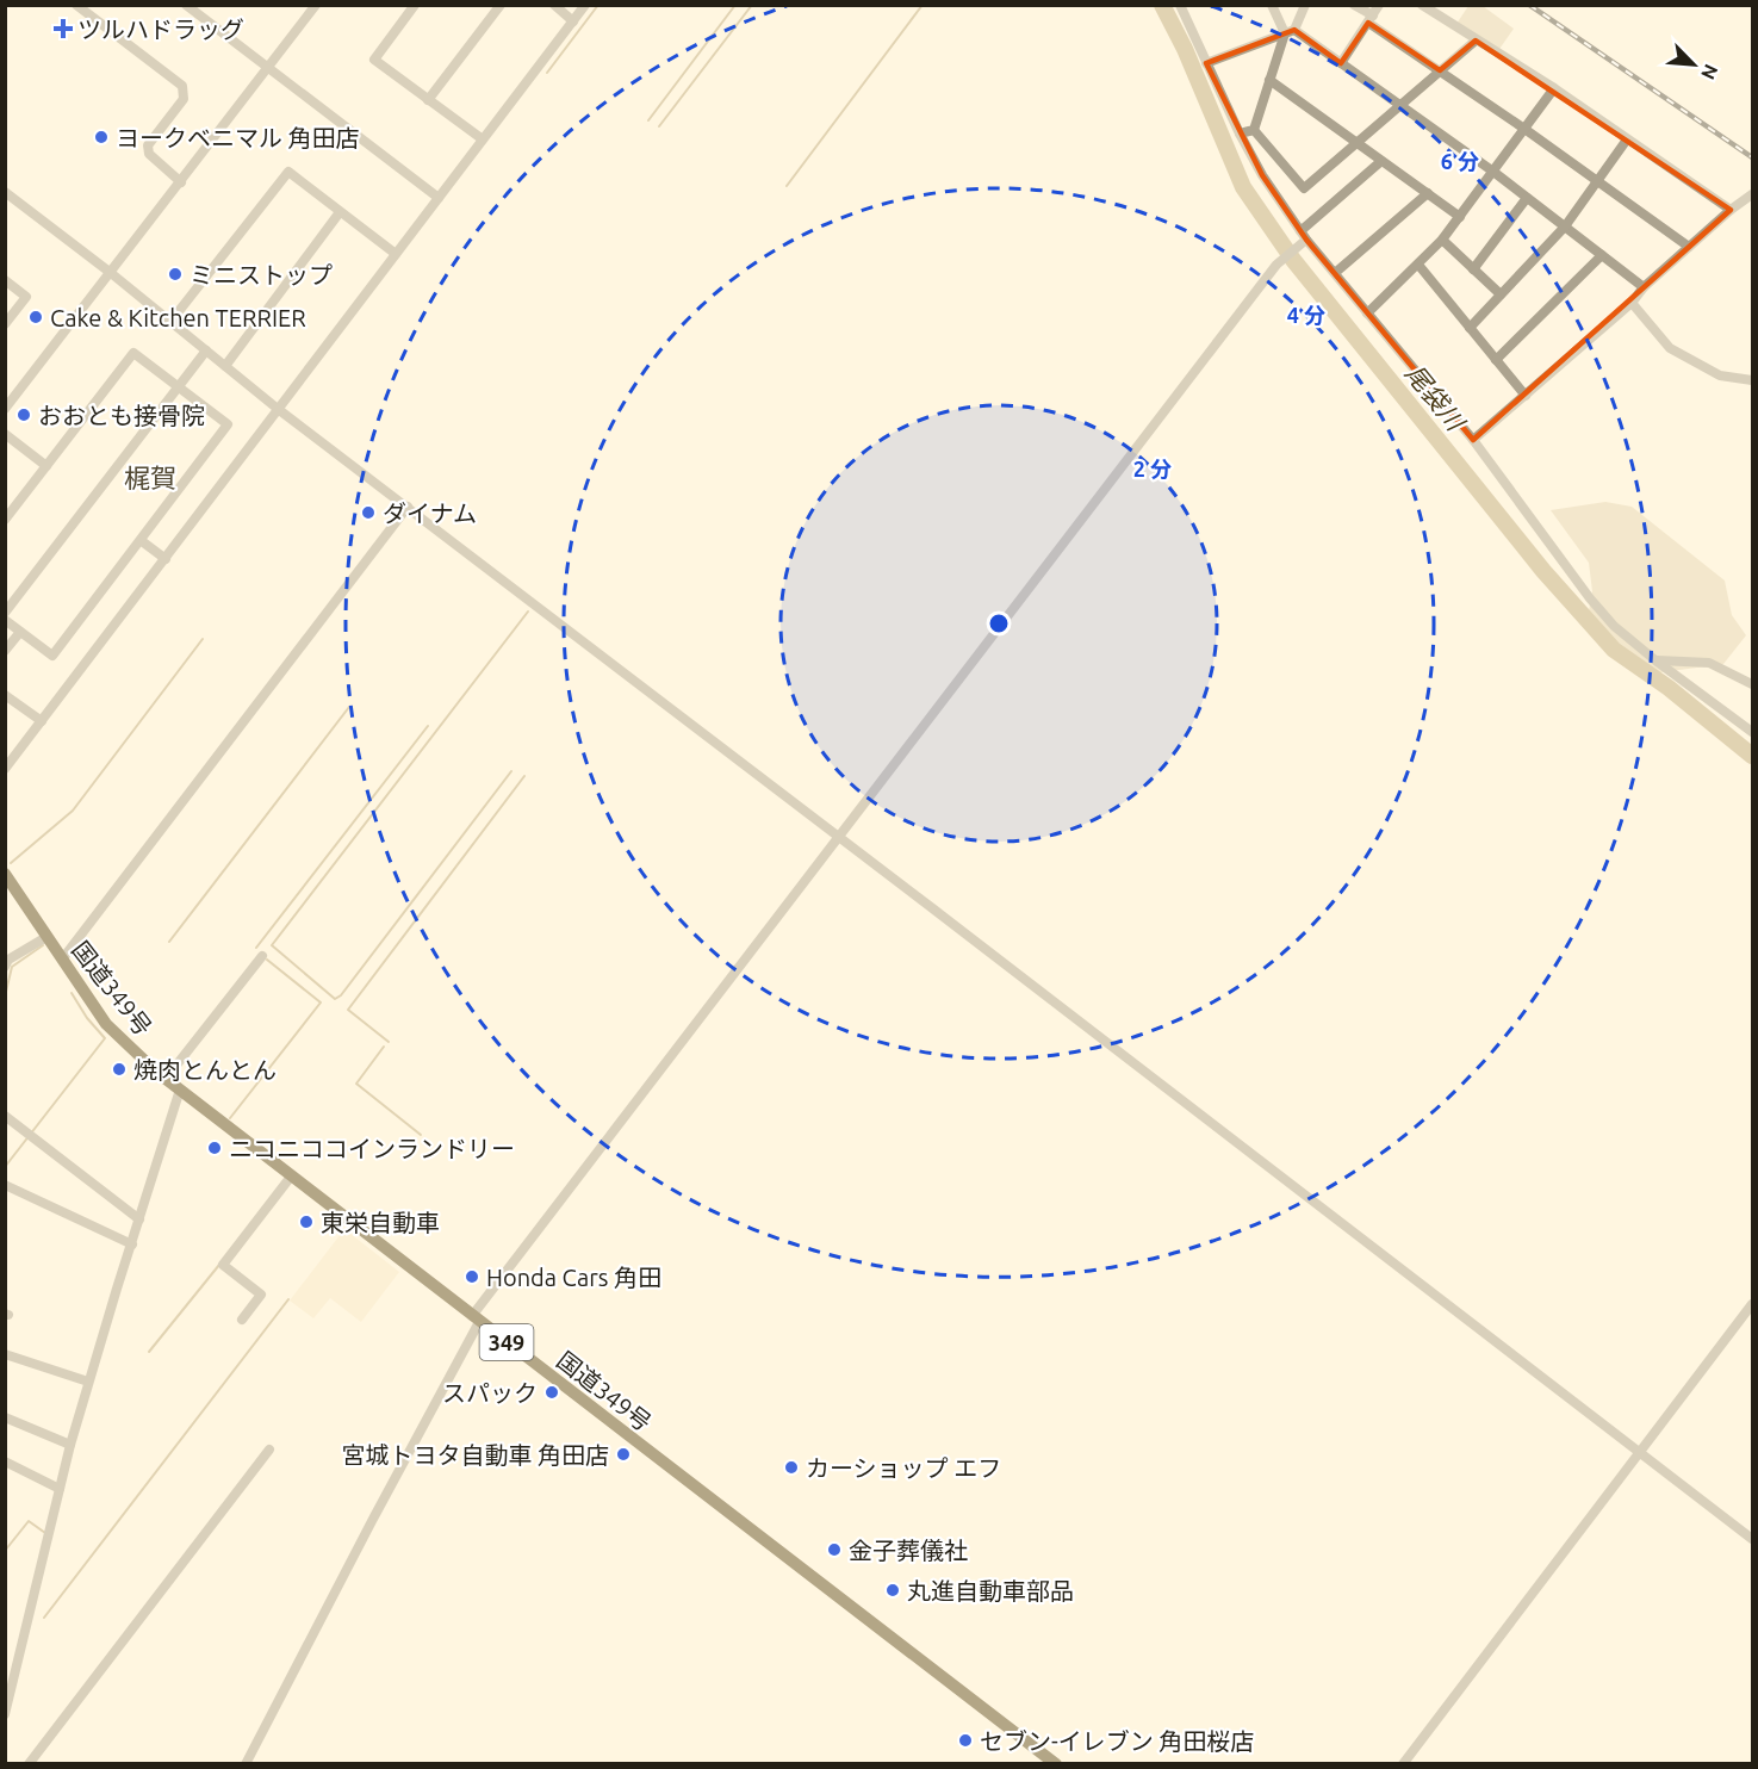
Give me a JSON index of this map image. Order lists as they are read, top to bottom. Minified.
{"streets":{"highway":["国道349号","349"]},"districts":["梶賀"],"water":["尾袋川"],"places":{"health":["ツルハドラッグ"],"other":["ヨークベニマル 角田店","ミニストップ","Cake & Kitchen TERRIER","おおとも接骨院","ダイナム","焼肉とんとん","ニコニココインランドリー","東栄自動車","Honda Cars 角田","スパック","宮城トヨタ自動車 角田店","カーショップ エフ","金子葬儀社","丸進自動車部品","セブン-イレブン 角田桜店"]},"north":"bottom right","rings":["6 分","4 分","2 分"]}
